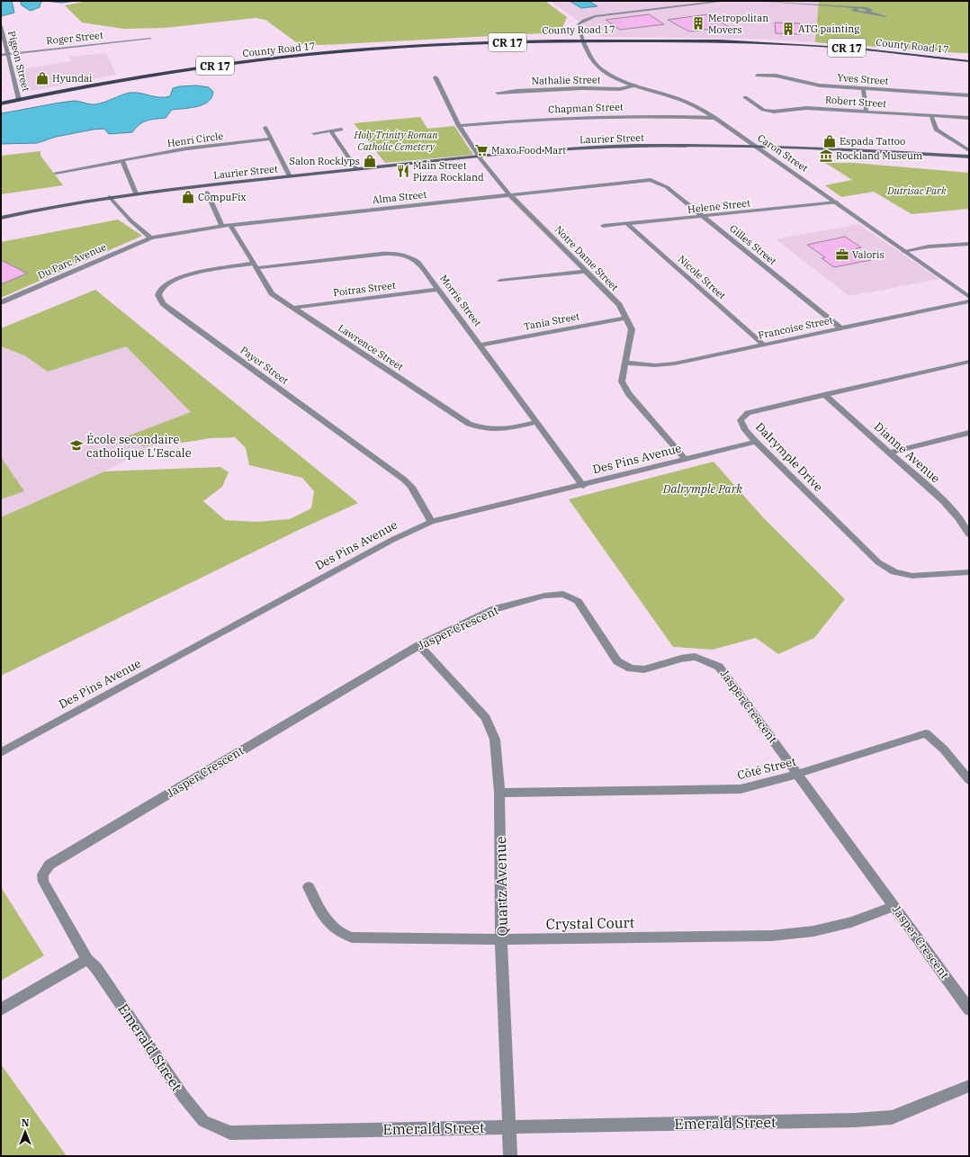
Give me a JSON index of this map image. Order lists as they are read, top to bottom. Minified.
{"streets":{"main road":["County Road 17","CR 17","Laurier Street"],"street":["Roger Street","Pigeon Street","Yves Street","Nathalie Street","Robert Street","Chapman Street","Henri Circle","Caron Street","Alma Street","Helene Street","Gilles Street","Notre Dame Street","Du Parc Avenue","Nicole Street","Poitras Street","Morris Street","Tania Street","Francoise Street","Lawrence Street","Payer Street","Dianne Avenue","Dalrymple Drive","Des Pins Avenue","Jasper Crescent","Côté Street","Quartz Avenue","Crystal Court","Emerald Street"]},"crossings":[["County Road 17","Pigeon Street"],["County Road 17","Caron Street"],["Roger Street","Pigeon Street"],["Nathalie Street","Caron Street"],["Chapman Street","Caron Street"],["Chapman Street","Notre Dame Street"],["Laurier Street","Caron Street"],["Laurier Street","Notre Dame Street"],["Caron Street","Helene Street"],["Alma Street","Gilles Street"],["Alma Street","Notre Dame Street"],["Alma Street","Du Parc Avenue"],["Alma Street","Lawrence Street"],["Helene Street","Gilles Street"],["Helene Street","Nicole Street"],["Gilles Street","Francoise Street"],["Notre Dame Street","Tania Street"],["Notre Dame Street","Francoise Street"],["Notre Dame Street","Des Pins Avenue"],["Nicole Street","Francoise Street"],["Poitras Street","Morris Street"],["Poitras Street","Lawrence Street"],["Morris Street","Tania Street"],["Morris Street","Lawrence Street"],["Morris Street","Payer Street"],["Morris Street","Des Pins Avenue"],["Lawrence Street","Payer Street"],["Payer Street","Des Pins Avenue"],["Dianne Avenue","Dalrymple Drive"],["Dalrymple Drive","Des Pins Avenue"],["Jasper Crescent","Côté Street"],["Jasper Crescent","Quartz Avenue"],["Jasper Crescent","Crystal Court"],["Jasper Crescent","Emerald Street"],["Côté Street","Quartz Avenue"],["Quartz Avenue","Crystal Court"],["Quartz Avenue","Emerald Street"]],"parks":["Holy Trinity Roman Catholic Cemetery","Dutrisac Park","Dalrymple Park"],"places":{"building":["Metropolitan Movers","ATG painting"],"shop":["Hyundai","Espada Tattoo","Salon Rocklyps","CompuFix"],"supermarket":["Maxo Food Mart"],"museum":["Rockland Museum"],"restaurant":["Main Street Pizza Rockland"],"office":["Valoris"],"school or university":["École secondaire catholique L'Escale"]},"north":"top"}
